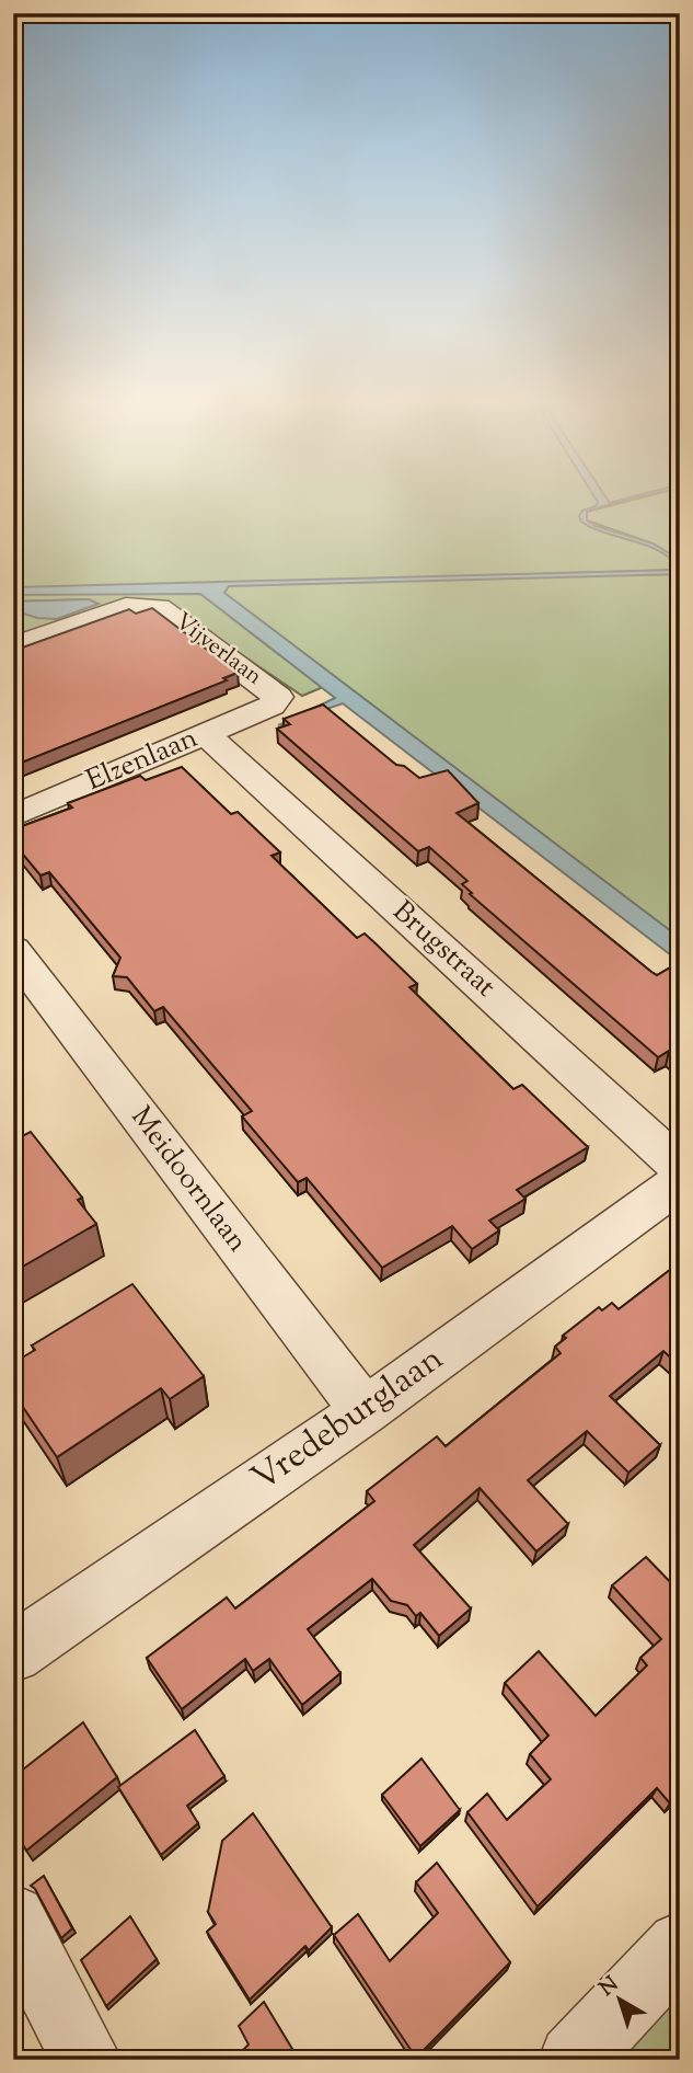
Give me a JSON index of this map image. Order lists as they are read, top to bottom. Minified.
{"streets":{"street":["Vijverlaan","Elzenlaan","Brugstraat","Meidoornlaan","Vredeburglaan"]},"crossings":[["Vijverlaan","Elzenlaan"],["Elzenlaan","Brugstraat"],["Meidoornlaan","Vredeburglaan"]],"north":"top left"}
